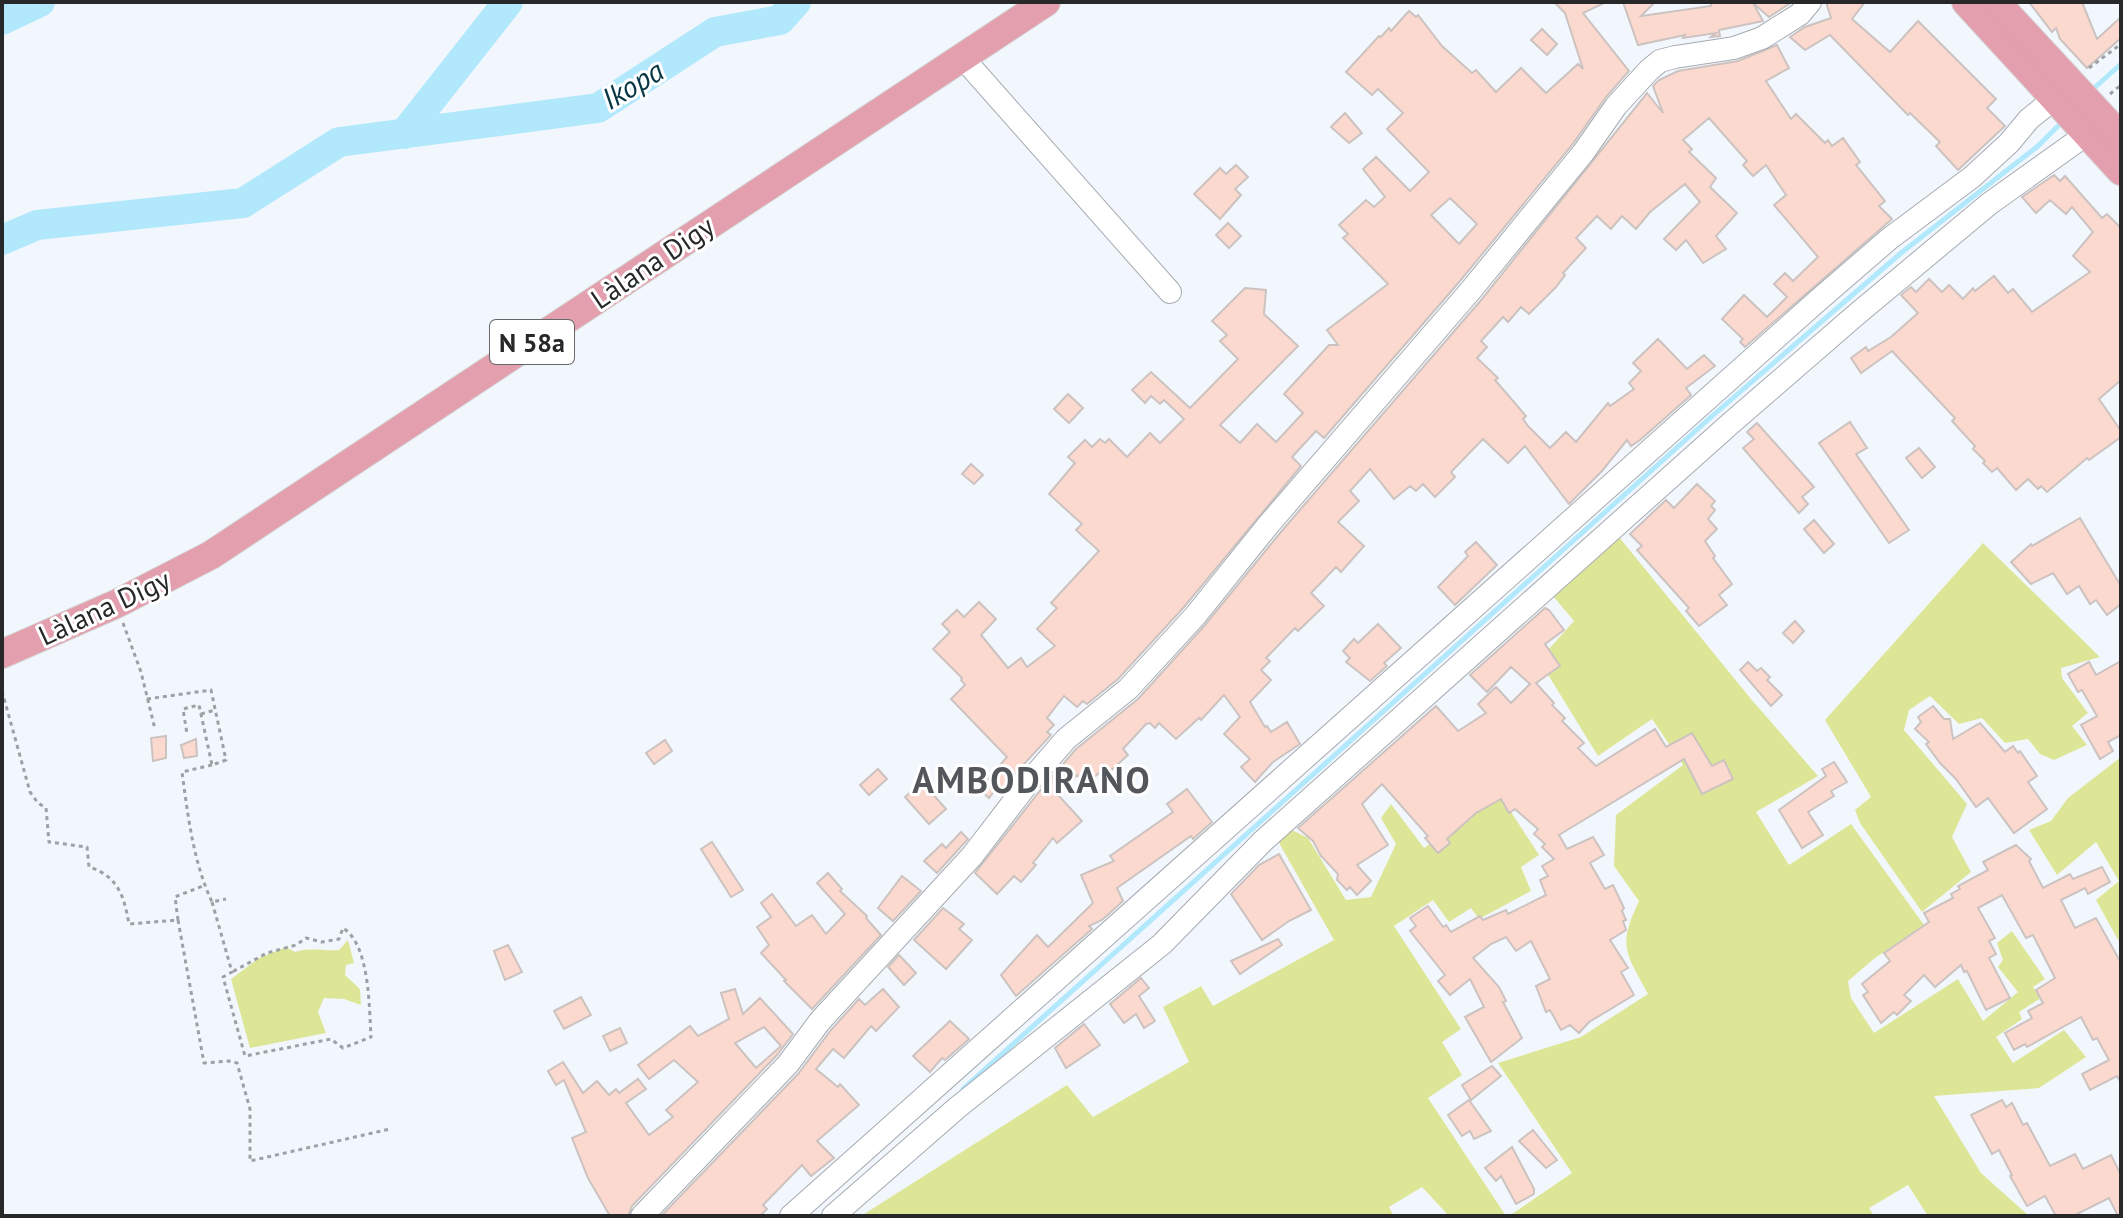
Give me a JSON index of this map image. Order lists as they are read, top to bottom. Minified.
{"streets":{"main road":["Làlana Digy","N 58a"]},"districts":["AMBODIRANO"],"water":["Ikopa"]}
